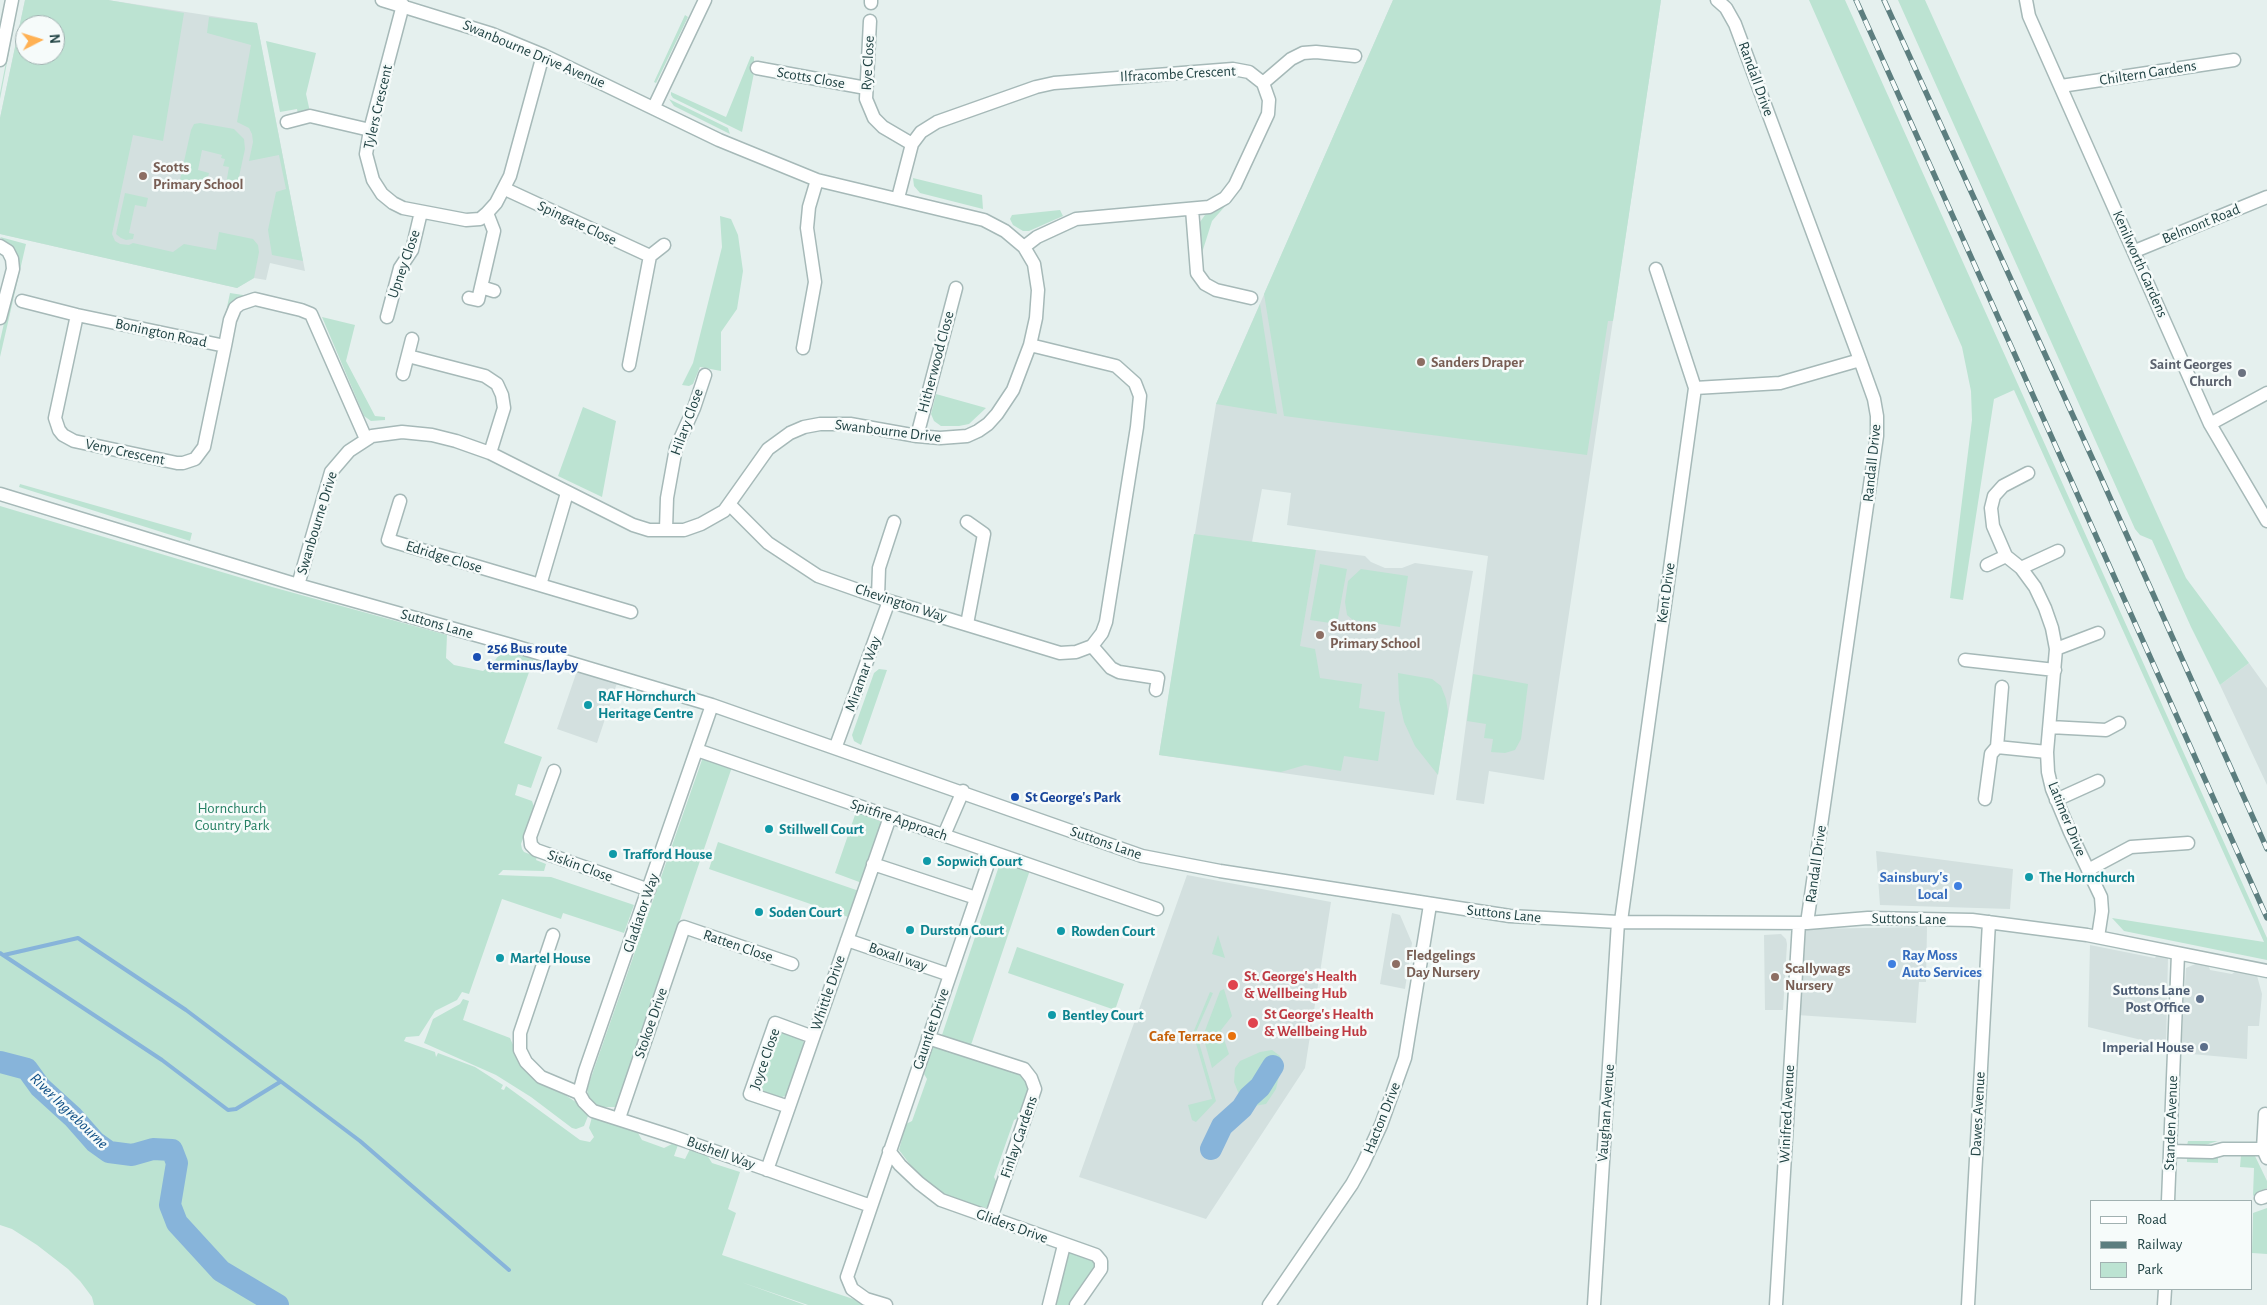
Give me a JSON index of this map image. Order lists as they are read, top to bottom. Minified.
{"streets":{"street":["Swanbourne Drive Avenue","Rye Close","Chiltern Gardens","Ilfracombe Crescent","Scotts Close","Randall Drive","Tylers Crescent","Spingate Close","Belmont Road","Upney Close","Kenilworth Gardens","Bonington Road","Hitherwood Close","Hilary Close","Swanbourne Drive","Veny Crescent","Edridge Close","Kent Drive","Chevington Way","Suttons Lane","Miramar Way","Latimer Drive","Spitfire Approach","Siskin Close","Gladiator Way","Ratten Close","Boxall way","Whittle Drive","Stokoe Drive","Gauntlet Drive","Joyce Close","Vaughan Avenue","Winifred Avenue","Dawes Avenue","Hacton Drive","Standen Avenue","Finlay Gardens","Bushell Way","Gliders Drive"]},"crossings":[["Swanbourne Drive Avenue","Tylers Crescent"],["Swanbourne Drive Avenue","Swanbourne Drive"],["Rye Close","Ilfracombe Crescent"],["Rye Close","Scotts Close"],["Chiltern Gardens","Kenilworth Gardens"],["Randall Drive","Suttons Lane"],["Randall Drive","Winifred Avenue"],["Tylers Crescent","Upney Close"],["Belmont Road","Kenilworth Gardens"],["Bonington Road","Swanbourne Drive"],["Bonington Road","Veny Crescent"],["Hitherwood Close","Swanbourne Drive"],["Hilary Close","Swanbourne Drive"],["Swanbourne Drive","Chevington Way"],["Swanbourne Drive","Suttons Lane"],["Kent Drive","Suttons Lane"],["Kent Drive","Vaughan Avenue"],["Chevington Way","Miramar Way"],["Suttons Lane","Miramar Way"],["Suttons Lane","Latimer Drive"],["Suttons Lane","Gladiator Way"],["Suttons Lane","Vaughan Avenue"],["Suttons Lane","Winifred Avenue"],["Suttons Lane","Dawes Avenue"],["Suttons Lane","Hacton Drive"],["Suttons Lane","Standen Avenue"],["Spitfire Approach","Gladiator Way"],["Spitfire Approach","Whittle Drive"],["Spitfire Approach","Gauntlet Drive"],["Siskin Close","Gladiator Way"],["Gladiator Way","Bushell Way"],["Ratten Close","Stokoe Drive"],["Boxall way","Whittle Drive"],["Boxall way","Gauntlet Drive"],["Whittle Drive","Joyce Close"],["Whittle Drive","Bushell Way"],["Stokoe Drive","Bushell Way"],["Gauntlet Drive","Finlay Gardens"],["Gauntlet Drive","Bushell Way"],["Gauntlet Drive","Gliders Drive"],["Finlay Gardens","Gliders Drive"]],"water":["River Ingrebourne"],"parks":["Hornchurch Country Park"],"places":["Scotts Primary School","Sanders Draper","Saint Georges Church","Suttons Primary School","256 Bus route terminus/layby","RAF Hornchurch Heritage Centre","St George's Park","Stillwell Court","Trafford House","Sopwich Court","The Hornchurch","Sainsbury's Local","Soden Court","Durston Court","Rowden Court","Martel House","Fledgelings Day Nursery","Ray Moss Auto Services","Scallywags Nursery","St. George's Health & Wellbeing Hub","Suttons Lane Post Office","Bentley Court","St George's Health & Wellbeing Hub","Cafe Terrace","Imperial House"],"legend":["Road","Railway","Park"],"north":"right"}
